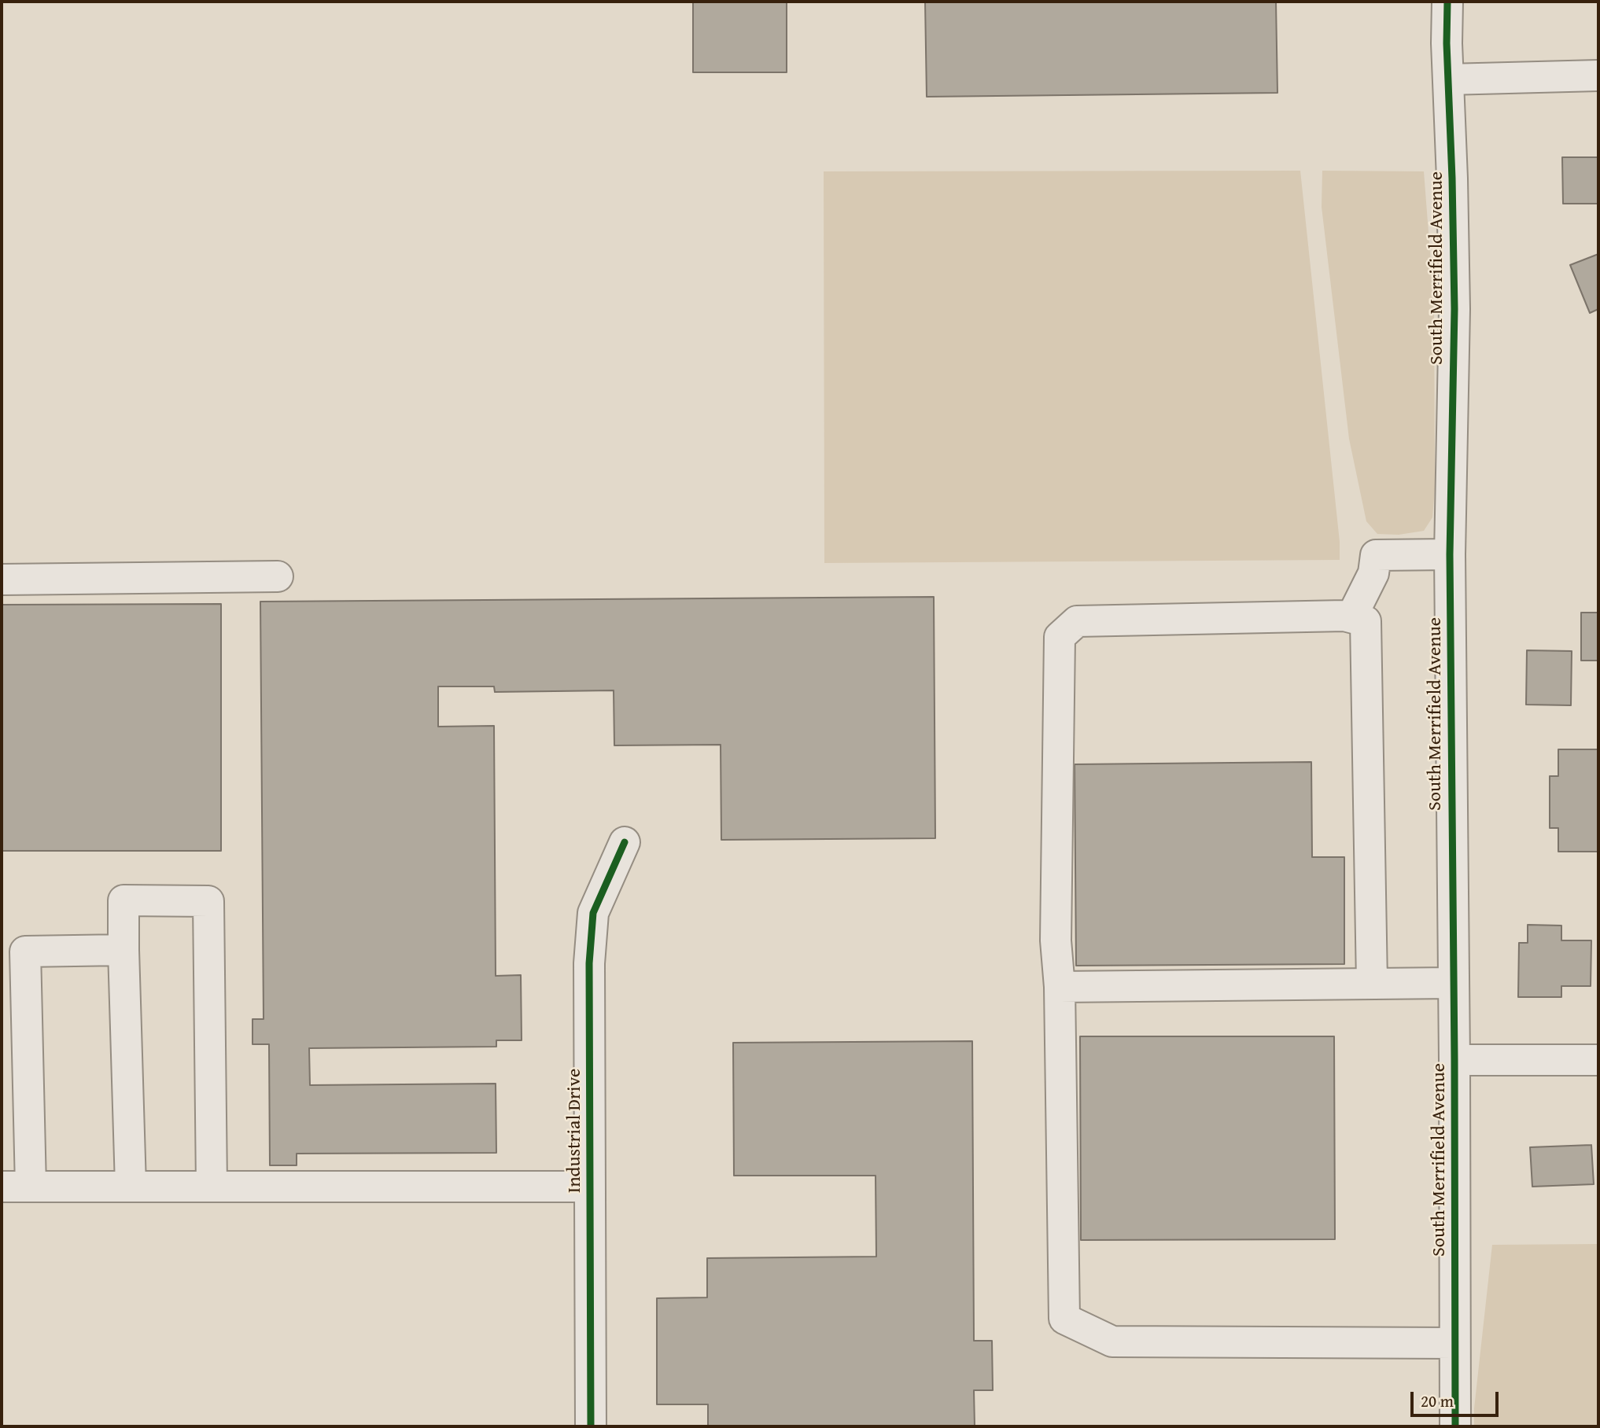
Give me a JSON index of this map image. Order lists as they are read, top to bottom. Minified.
{"streets":{"street":["South Merrifield Avenue","Industrial Drive"]},"scale_bar":"20 m"}
